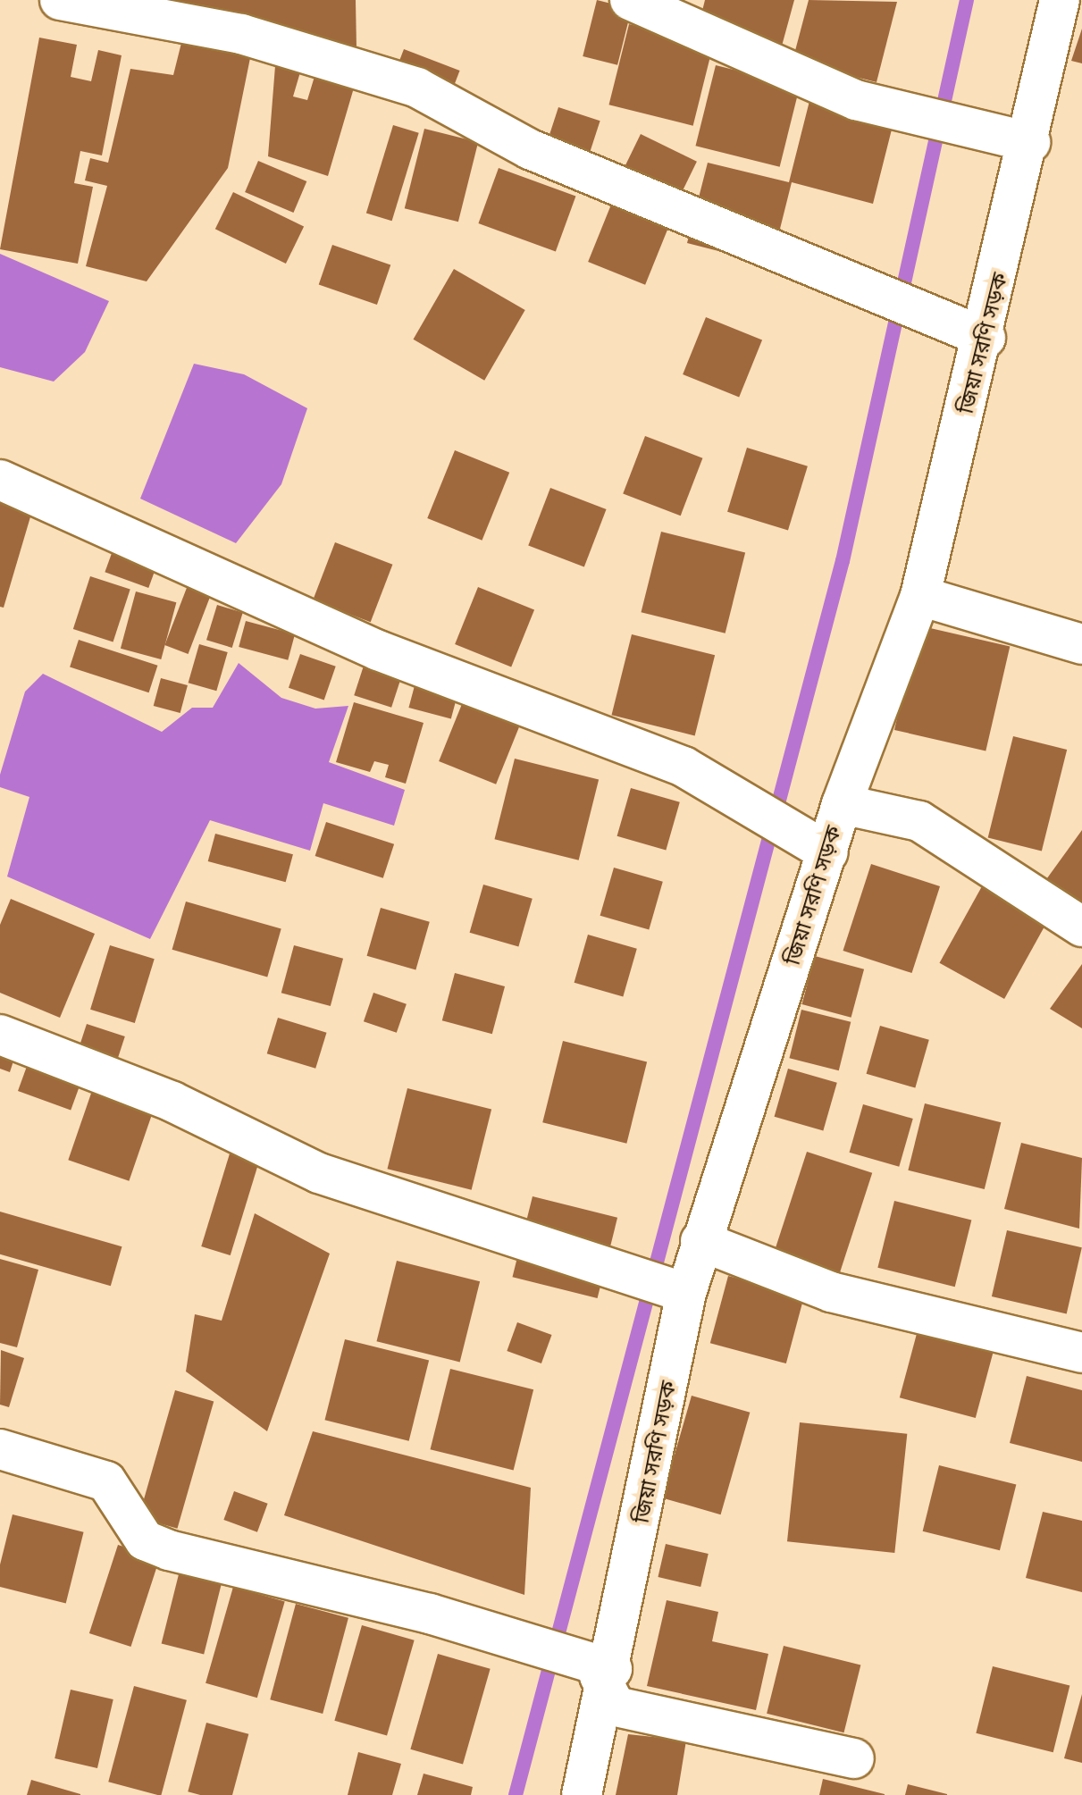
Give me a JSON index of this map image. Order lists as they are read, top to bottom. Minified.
{"streets":{"street":["জিয়া সরণি সড়ক"]}}
